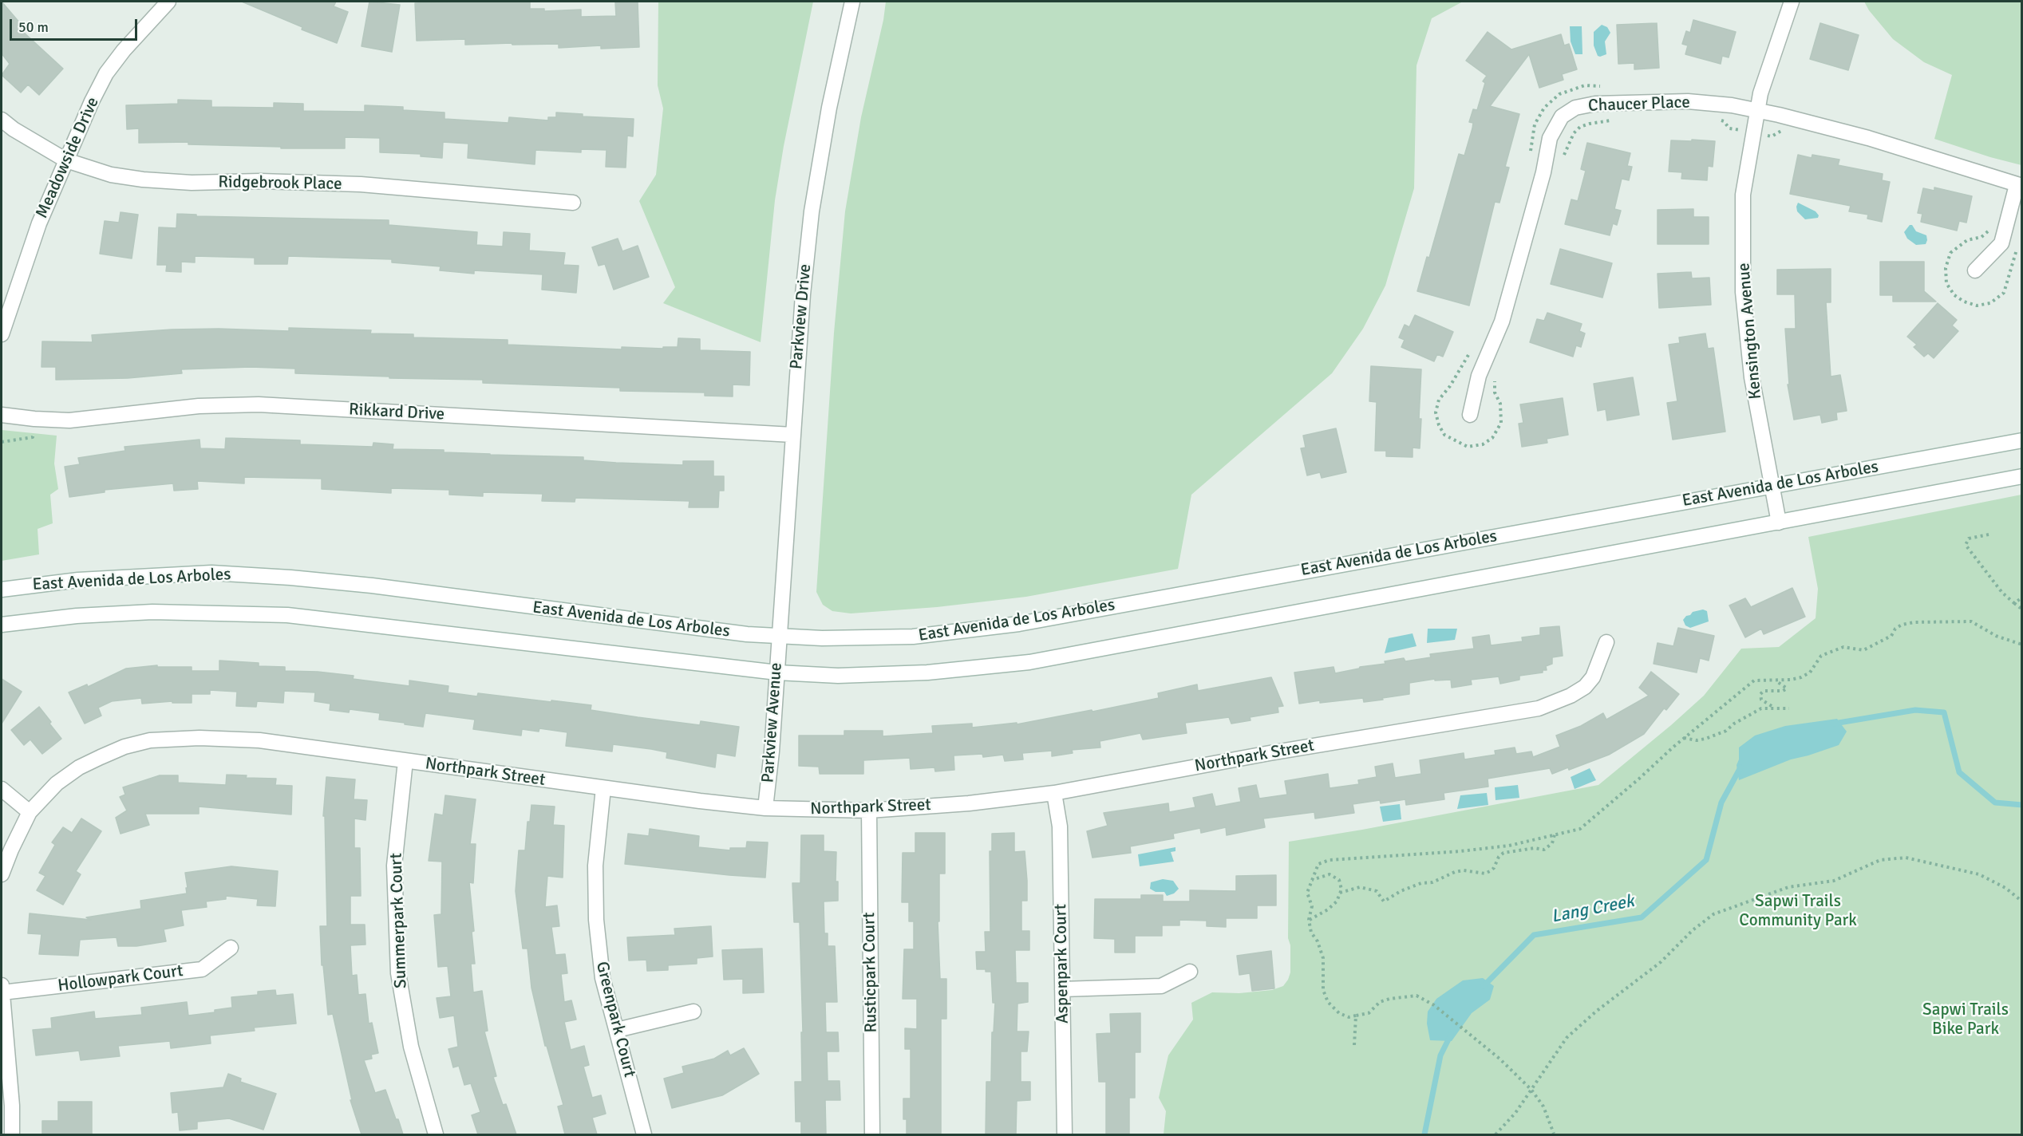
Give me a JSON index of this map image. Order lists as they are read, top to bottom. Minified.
{"streets":{"street":["Chaucer Place","Meadowside Drive","Ridgebrook Place","Parkview Drive","Kensington Avenue","Rikkard Drive","East Avenida de Los Arboles","Parkview Avenue","Northpark Street","Summerpark Court","Aspenpark Court","Rusticpark Court","Hollowpark Court","Greenpark Court"]},"crossings":[["Chaucer Place","Kensington Avenue"],["Meadowside Drive","Ridgebrook Place"],["Parkview Drive","Rikkard Drive"],["Parkview Drive","East Avenida de Los Arboles"],["Parkview Drive","Parkview Avenue"],["Kensington Avenue","East Avenida de Los Arboles"],["East Avenida de Los Arboles","Parkview Avenue"],["Parkview Avenue","Northpark Street"],["Northpark Street","Summerpark Court"],["Northpark Street","Aspenpark Court"],["Northpark Street","Rusticpark Court"],["Northpark Street","Greenpark Court"]],"water":["Lang Creek"],"parks":["Sapwi Trails Community Park","Sapwi Trails Bike Park"],"scale_bar":"50 m"}
